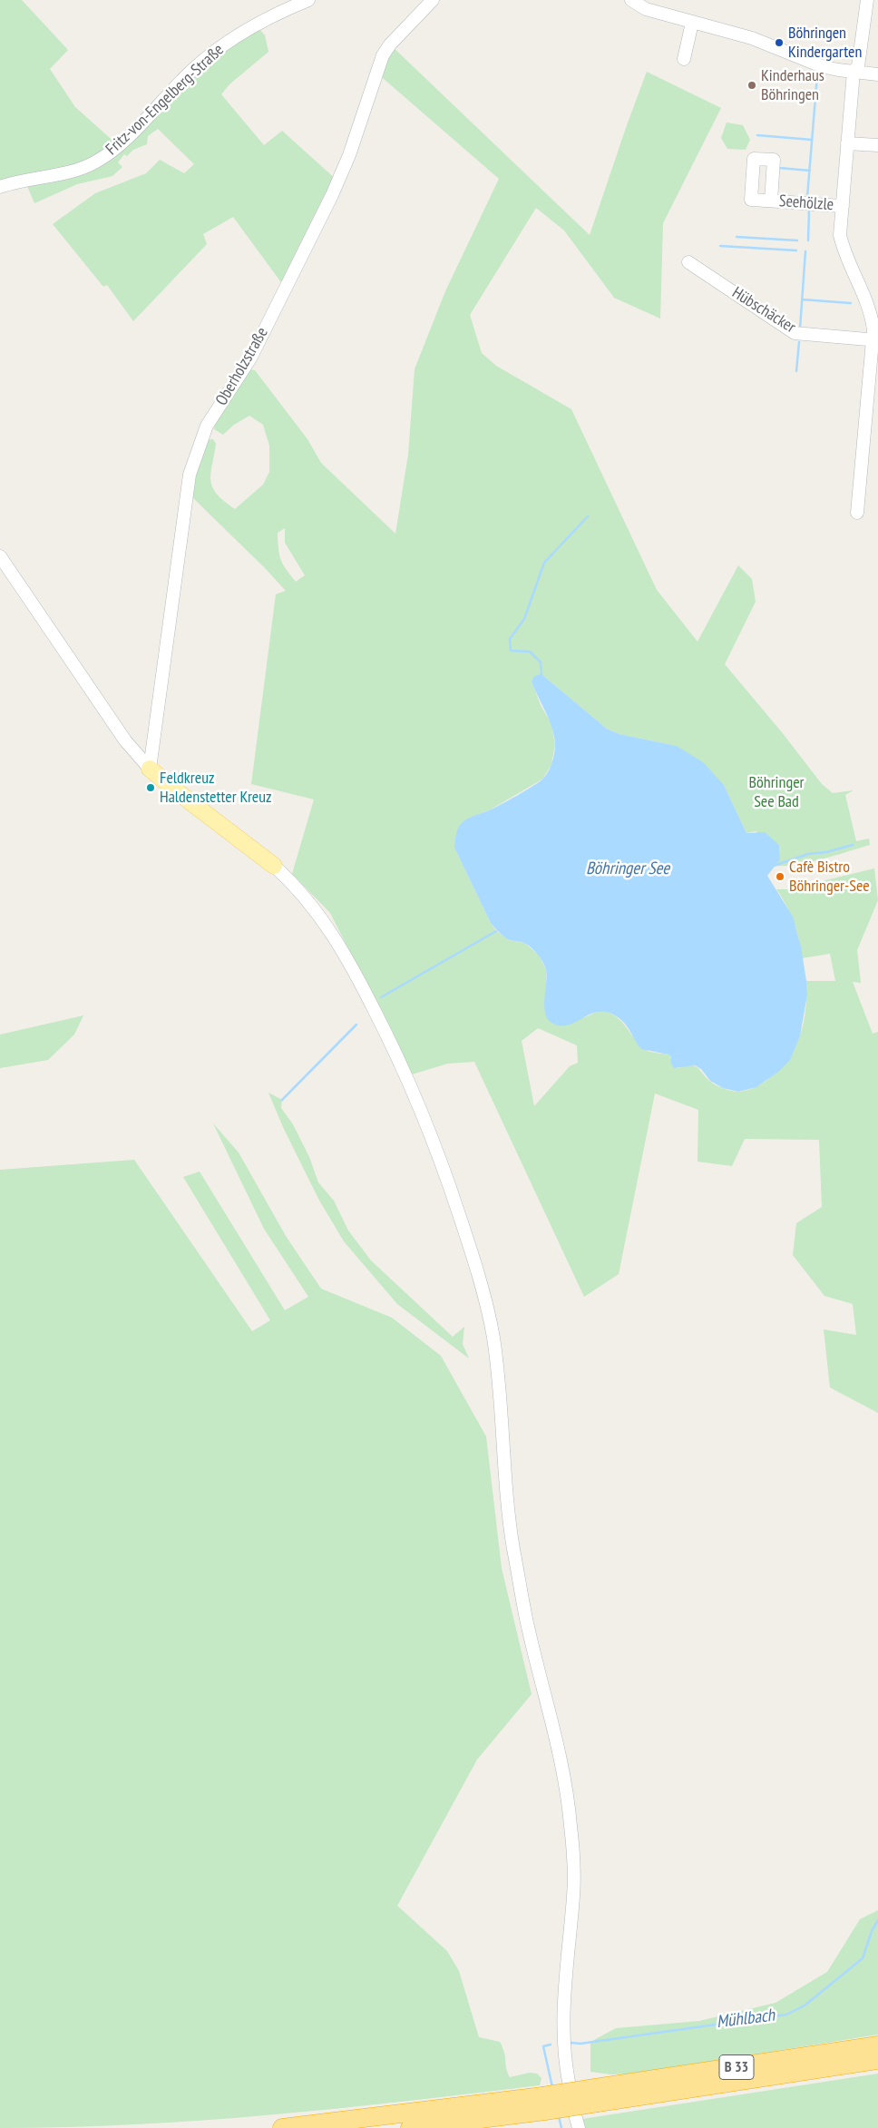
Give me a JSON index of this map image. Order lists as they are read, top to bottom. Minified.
{"streets":{"highway":["B 33"],"street":["Fritz-von-Engelberg-Straße","Seehölzle","Hübschäcker","Oberholzstraße"]},"water":["Böhringer See","Mühlbach"],"parks":["Böhringer See Bad"],"places":["Böhringen Kindergarten","Kinderhaus Böhringen","Feldkreuz Haldenstetter Kreuz","Cafè Bistro Böhringer-See"]}
